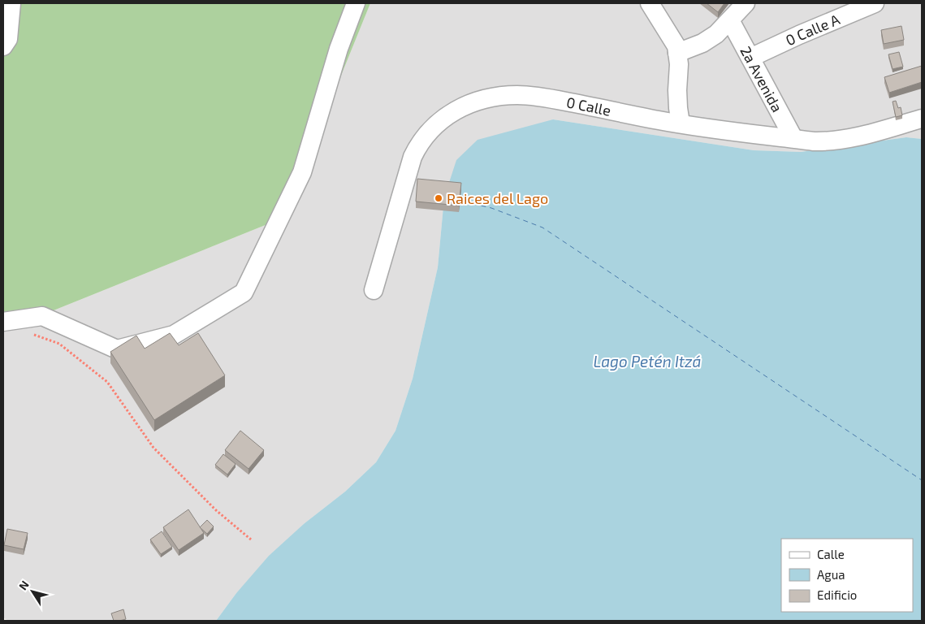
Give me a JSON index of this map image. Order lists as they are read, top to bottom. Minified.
{"streets":{"street":["0 Calle A","2a Avenida","0 Calle"]},"crossings":[["0 Calle A","2a Avenida"],["2a Avenida","0 Calle"]],"water":["Lago Petén Itzá"],"places":["Raices del Lago"],"legend":["Calle","Agua","Edificio"],"north":"top left"}
